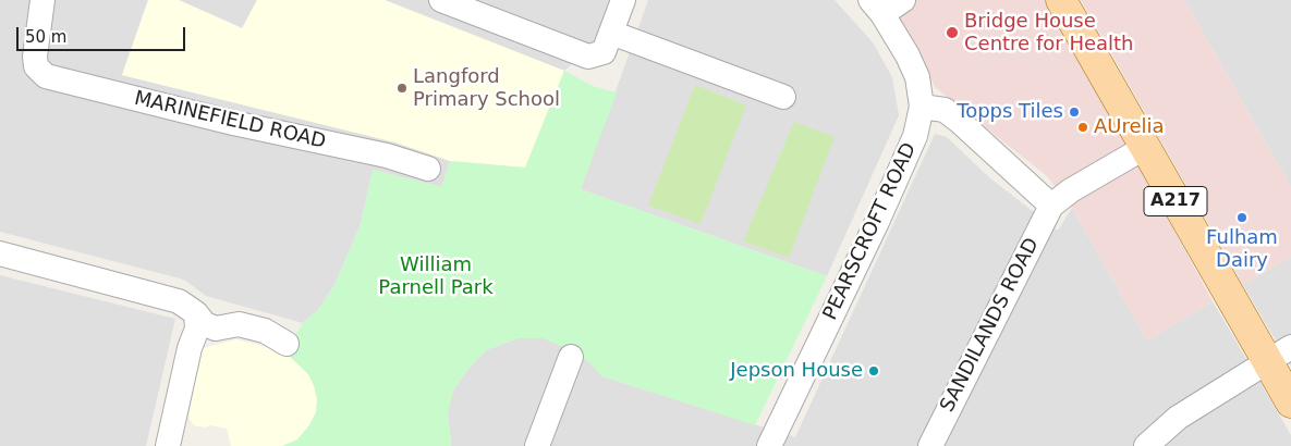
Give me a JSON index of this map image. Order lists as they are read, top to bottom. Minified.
{"streets":{"main road":["A217"],"street":["MARINEFIELD ROAD","PEARSCROFT ROAD","SANDILANDS ROAD"]},"crossings":[["A217","SANDILANDS ROAD"]],"parks":["William Parnell Park"],"places":["Bridge House Centre for Health","Langford Primary School","Topps Tiles","AUrelia","Fulham Dairy","Jepson House"],"scale_bar":"50 m"}
